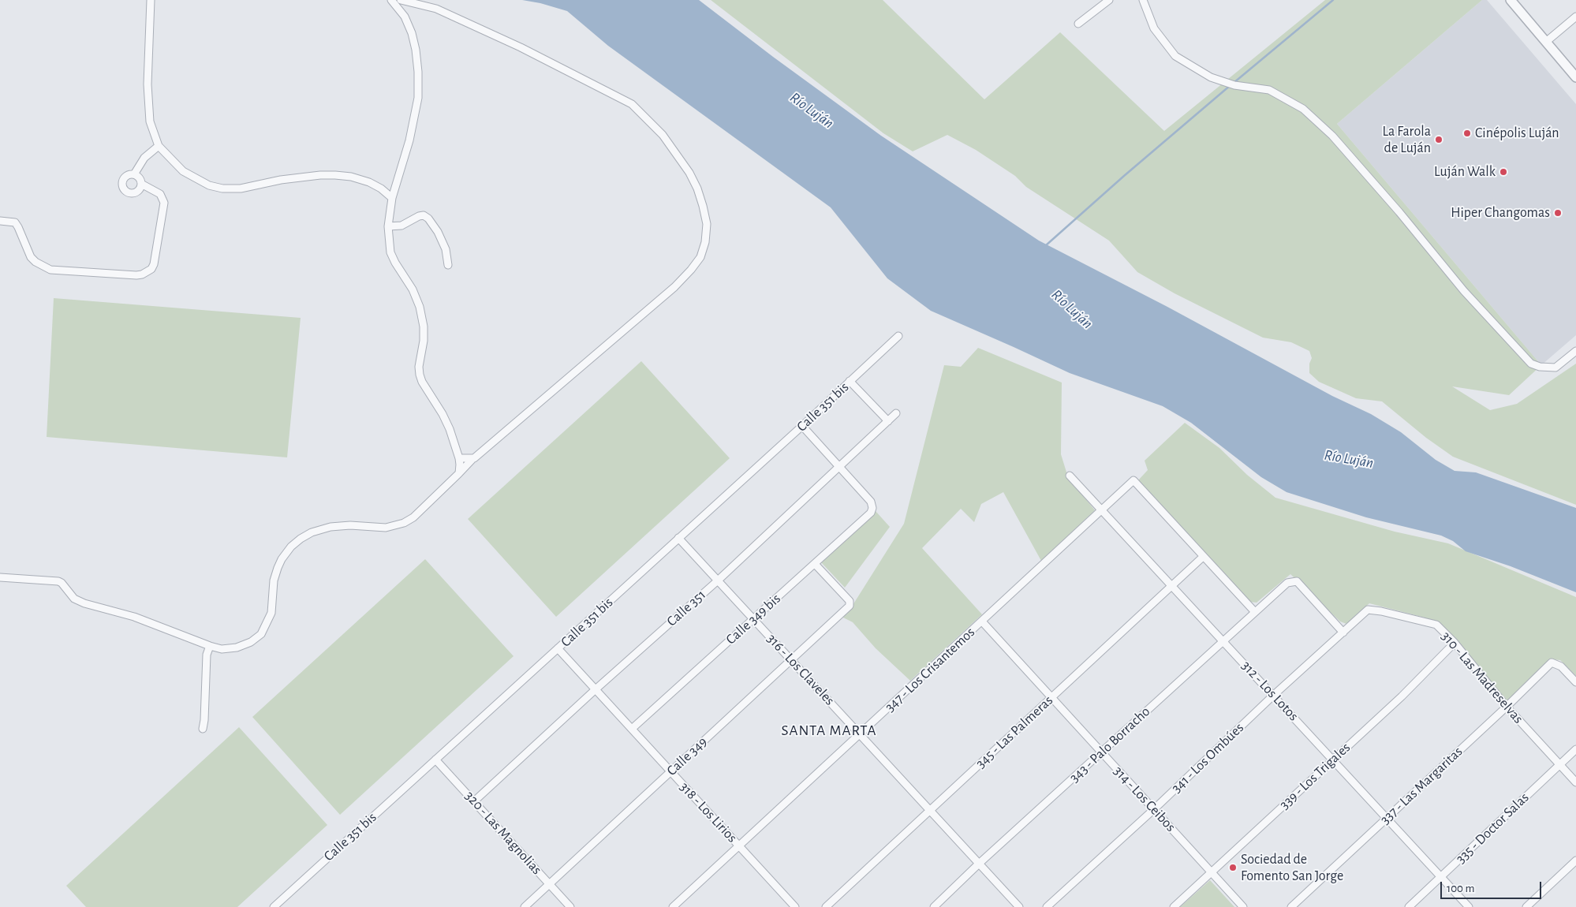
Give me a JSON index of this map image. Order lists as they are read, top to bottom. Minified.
{"streets":{"street":["Calle 351 bis","Calle 351","Calle 349 bis","316 - Los Claveles","347 - Los Crisantemos","310 - Las Madreselvas","312 - Los Lotos","345 - Las Palmeras","343 - Palo Borracho","Calle 349","341 - Los Ombúes","339 - Los Trigales","337 - Las Margaritas","314 - Los Ceibos","318 - Los Lirios","335 - Doctor Salas","320 - Las Magnolias"]},"crossings":[["Calle 351 bis","316 - Los Claveles"],["Calle 351 bis","318 - Los Lirios"],["Calle 351 bis","320 - Las Magnolias"],["Calle 351","Calle 349 bis"],["Calle 351","316 - Los Claveles"],["Calle 351","318 - Los Lirios"],["Calle 351","320 - Las Magnolias"],["Calle 349 bis","316 - Los Claveles"],["Calle 349 bis","Calle 349"],["Calle 349 bis","318 - Los Lirios"],["316 - Los Claveles","347 - Los Crisantemos"],["316 - Los Claveles","345 - Las Palmeras"],["316 - Los Claveles","343 - Palo Borracho"],["316 - Los Claveles","Calle 349"],["347 - Los Crisantemos","312 - Los Lotos"],["347 - Los Crisantemos","345 - Las Palmeras"],["347 - Los Crisantemos","314 - Los Ceibos"],["347 - Los Crisantemos","318 - Los Lirios"],["310 - Las Madreselvas","341 - Los Ombúes"],["310 - Las Madreselvas","339 - Los Trigales"],["310 - Las Madreselvas","337 - Las Margaritas"],["310 - Las Madreselvas","335 - Doctor Salas"],["312 - Los Lotos","345 - Las Palmeras"],["312 - Los Lotos","343 - Palo Borracho"],["312 - Los Lotos","341 - Los Ombúes"],["312 - Los Lotos","339 - Los Trigales"],["312 - Los Lotos","337 - Las Margaritas"],["312 - Los Lotos","335 - Doctor Salas"],["345 - Las Palmeras","314 - Los Ceibos"],["343 - Palo Borracho","341 - Los Ombúes"],["343 - Palo Borracho","314 - Los Ceibos"],["Calle 349","318 - Los Lirios"],["Calle 349","320 - Las Magnolias"],["341 - Los Ombúes","314 - Los Ceibos"],["339 - Los Trigales","314 - Los Ceibos"]],"districts":["SANTA MARTA"],"water":["Río Luján"],"places":["Cinépolis Luján","La Farola de Luján","Luján Walk","Hiper Changomas","Sociedad de Fomento San Jorge"],"scale_bar":"100 m"}
